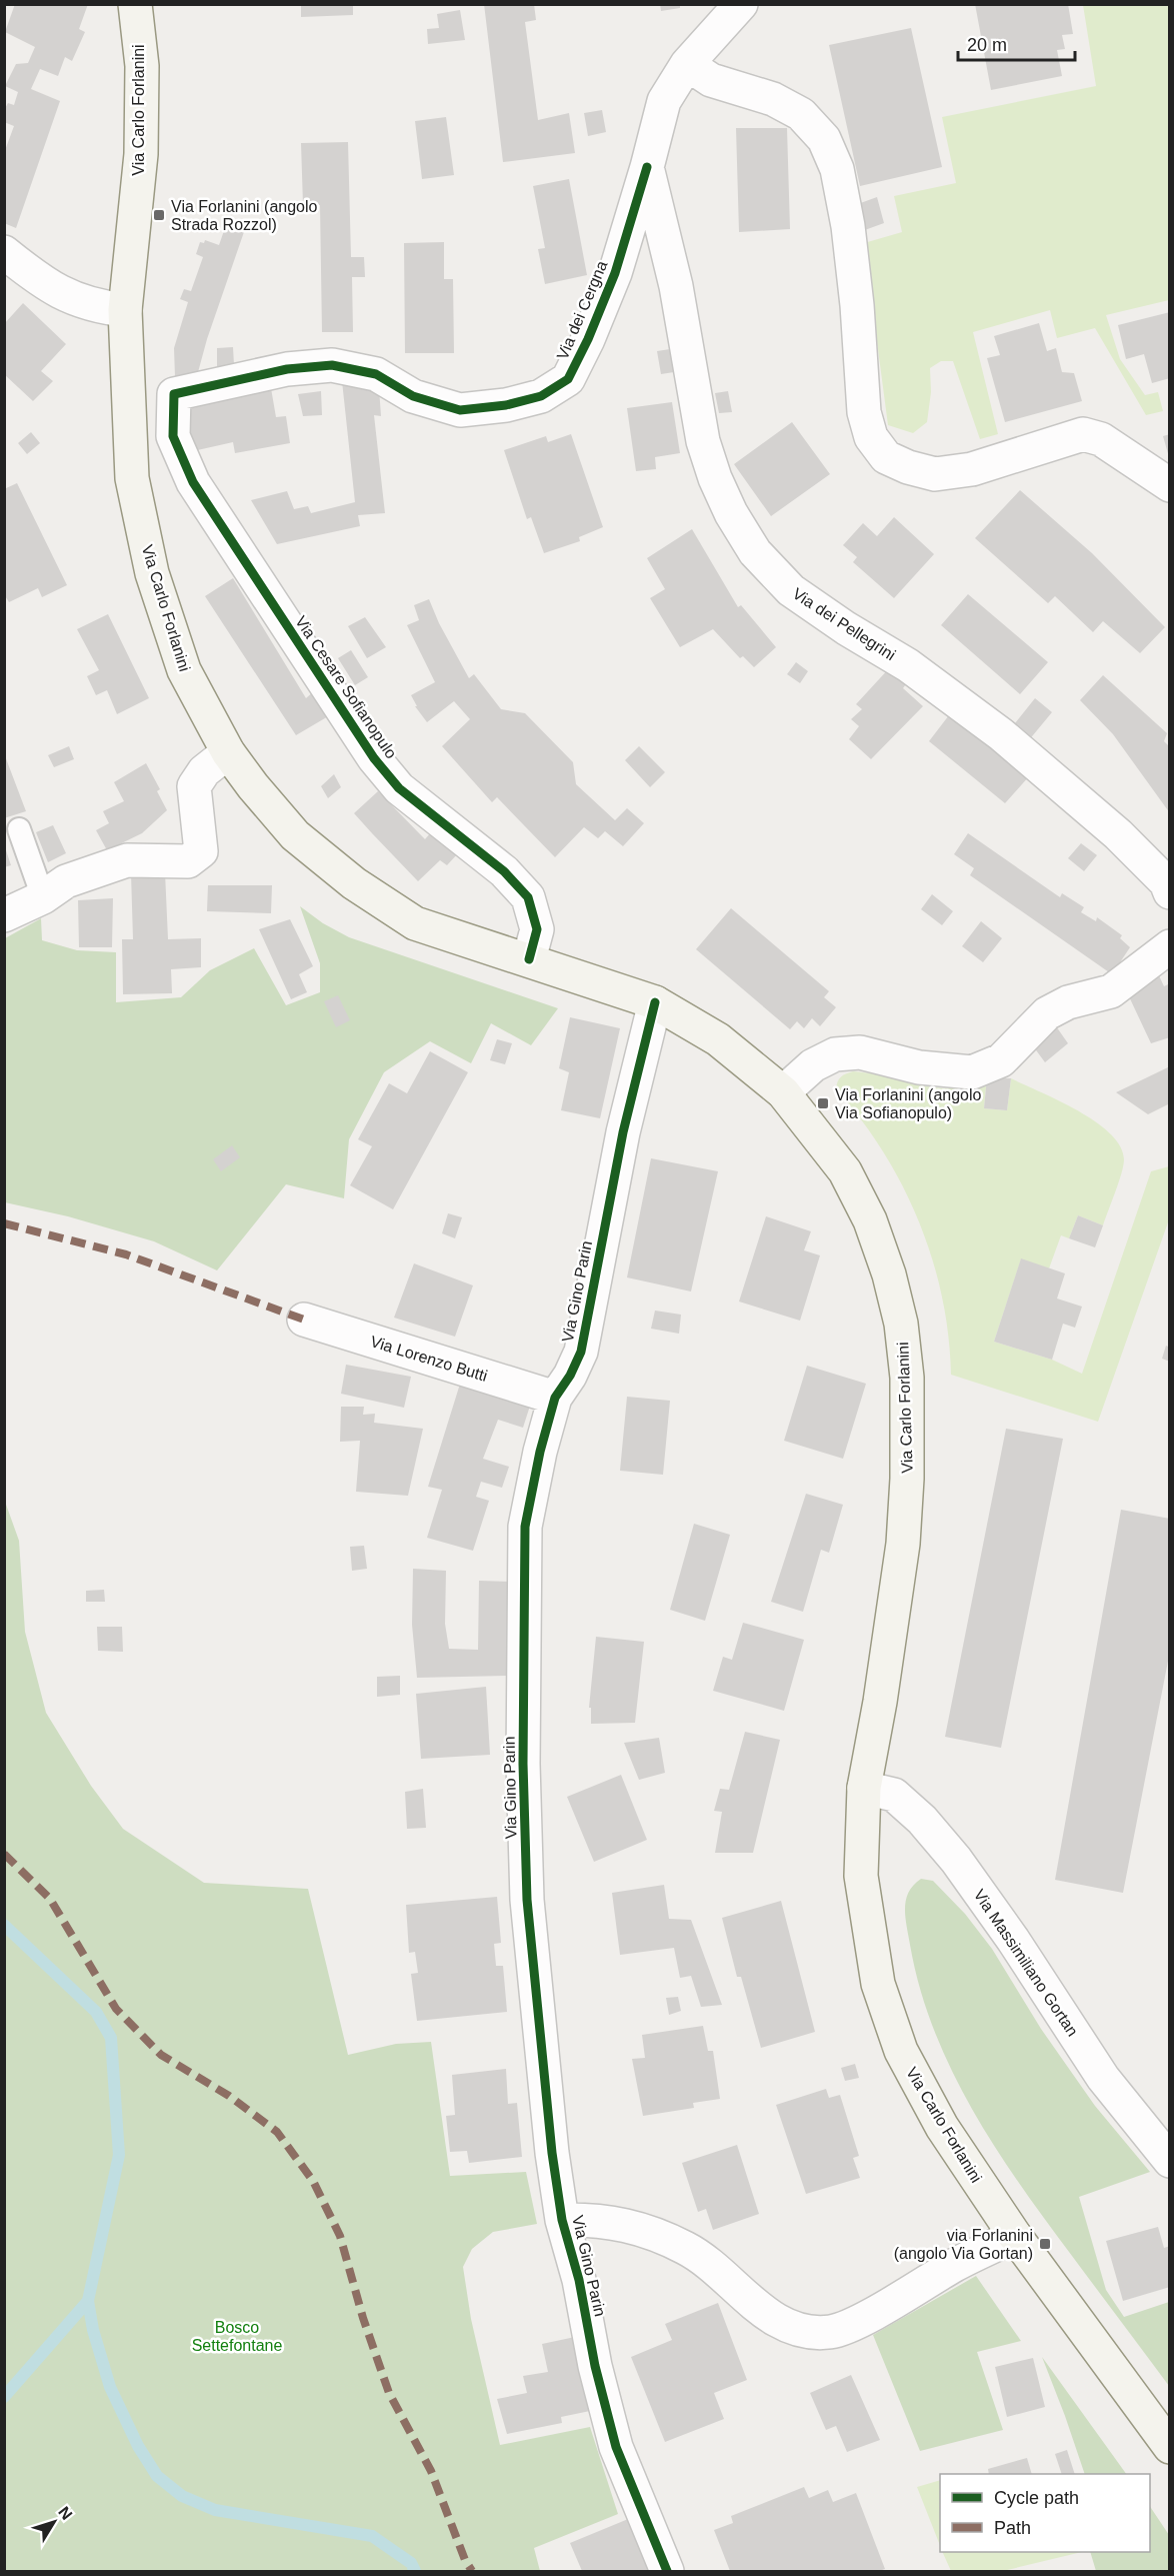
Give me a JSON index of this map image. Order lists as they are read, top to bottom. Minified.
{"streets":{"main road":["Via Carlo Forlanini"],"street":["Via dei Cergna","Via dei Pellegrini","Via Cesare Sofianopulo","Via Gino Parin","Via Lorenzo Butti","Via Massimiliano Gortan"]},"crossings":[["Via Carlo Forlanini","Via Cesare Sofianopulo"],["Via Carlo Forlanini","Via Gino Parin"],["Via Carlo Forlanini","Via Massimiliano Gortan"],["Via dei Cergna","Via dei Pellegrini"],["Via dei Cergna","Via Cesare Sofianopulo"],["Via Gino Parin","Via Lorenzo Butti"]],"parks":["Bosco Settefontane"],"places":{"transit":["Via Forlanini (angolo Strada Rozzol)","Via Forlanini (angolo Via Sofianopulo)","via Forlanini (angolo Via Gortan)"]},"legend":["Cycle path","Path"],"scale_bar":"20 m","north":"top right"}
